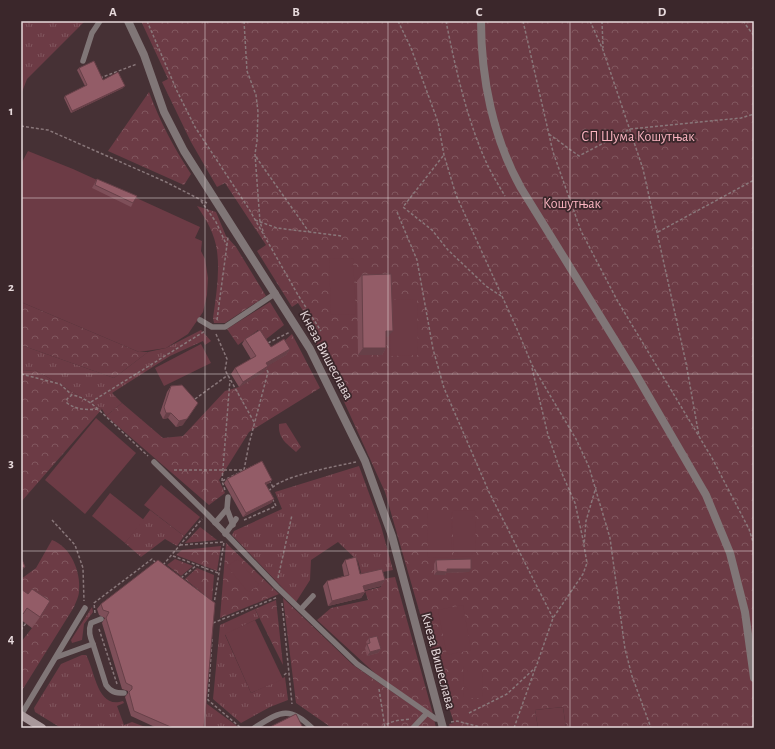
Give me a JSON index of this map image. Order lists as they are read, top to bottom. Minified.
{"streets":{"street":["Кнеза Вишеслава"]},"parks":["СП Шума Кошутњак","Кошутњак"],"grid":{"columns":["A","B","C","D"],"rows":["1","2","3","4"]}}
